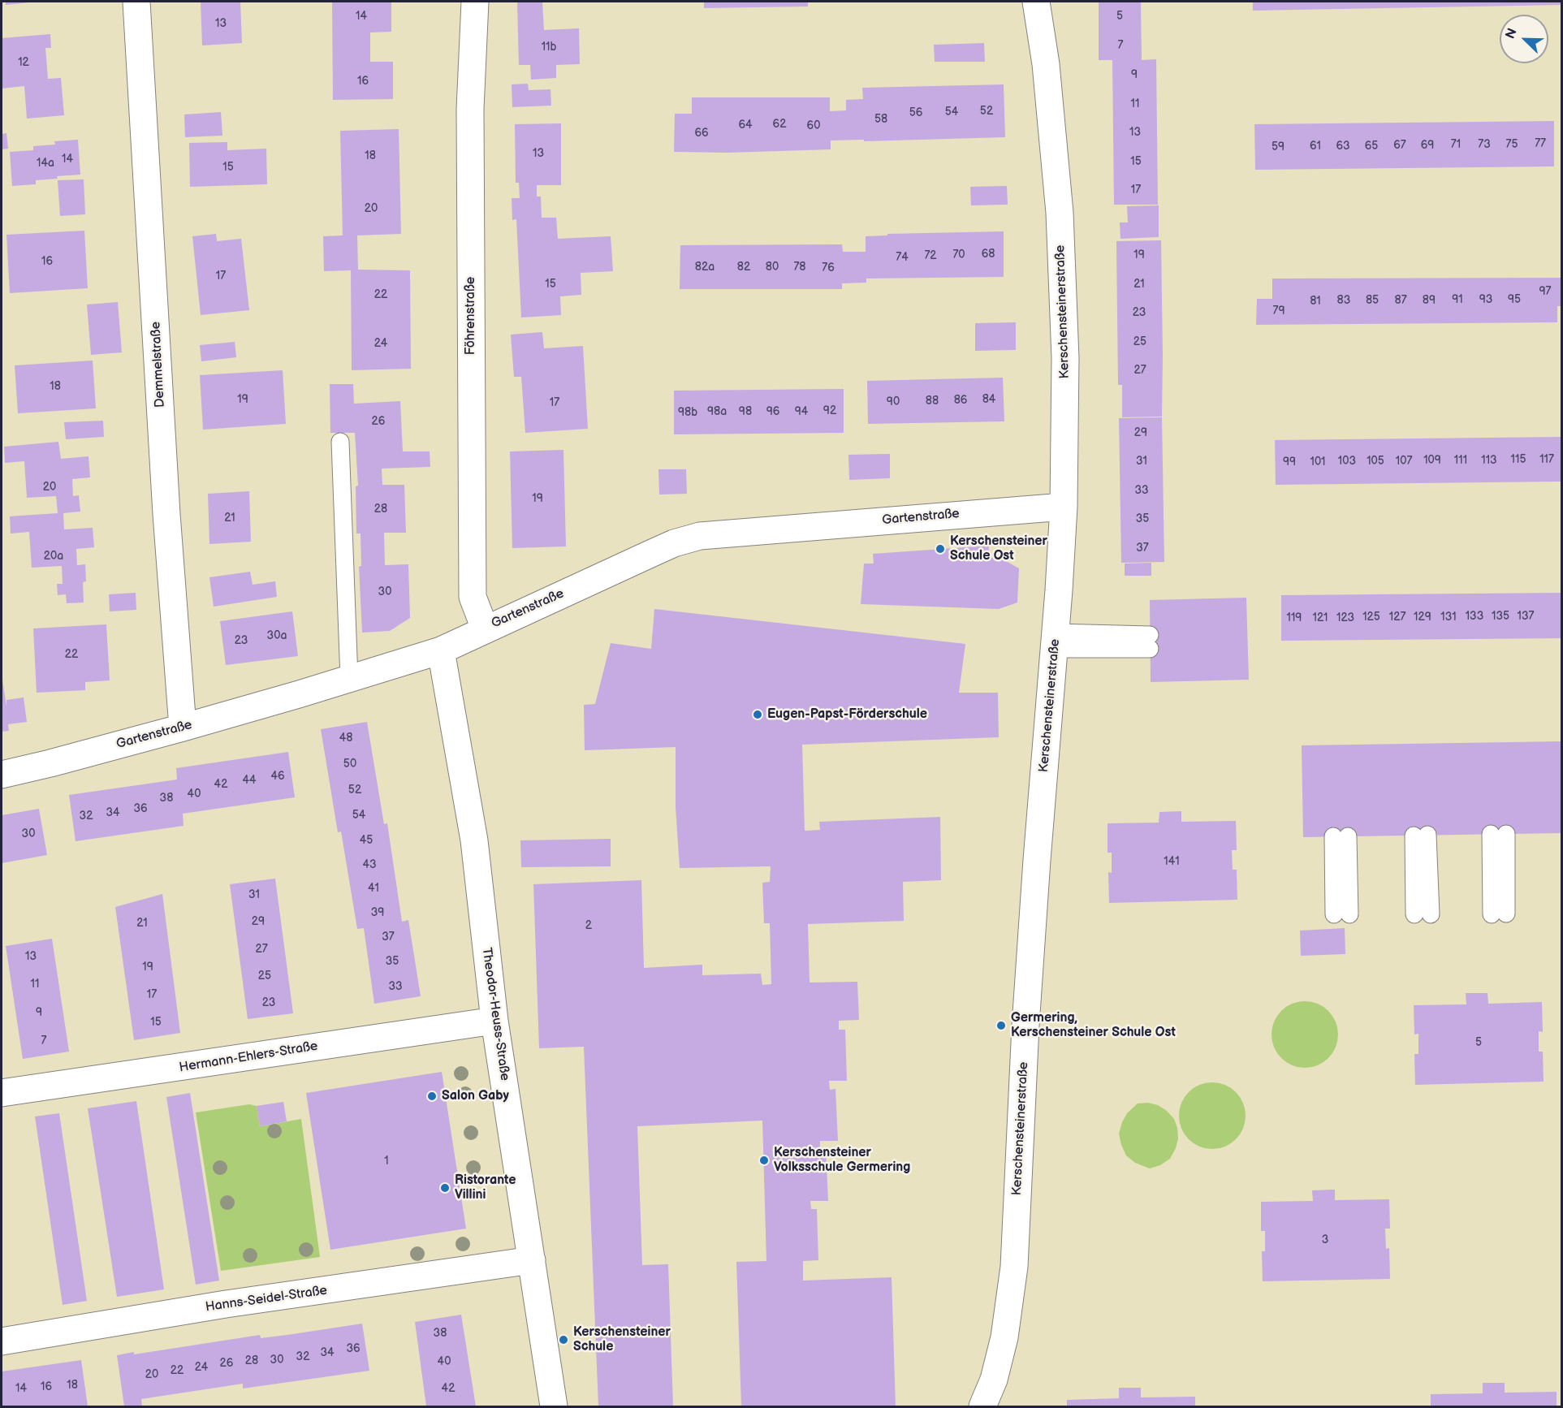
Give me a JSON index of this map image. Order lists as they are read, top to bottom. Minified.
{"streets":{"street":["Kerschensteinerstraße","Föhrenstraße","Demmelstraße","Gartenstraße","Theodor-Heuss-Straße","Hermann-Ehlers-Straße","Hanns-Seidel-Straße"]},"crossings":[["Kerschensteinerstraße","Gartenstraße"],["Föhrenstraße","Gartenstraße"],["Demmelstraße","Gartenstraße"],["Gartenstraße","Theodor-Heuss-Straße"],["Theodor-Heuss-Straße","Hermann-Ehlers-Straße"],["Theodor-Heuss-Straße","Hanns-Seidel-Straße"]],"places":["Kerschensteiner Schule Ost","Eugen-Papst-Förderschule","Germering, Kerschensteiner Schule Ost","Salon Gaby","Kerschensteiner Volksschule Germering","Ristorante Villini","Kerschensteiner Schule"],"house_numbers":["14","5","13","7","11b","12","9","16","11","52","54","56","58","62","64","60","13","66","77","71","73","75","67","69","61","63","65","59","13","18","14","15","14a","15","17","20","68","70","19","72","74","16","82a","82","80","78","76","17","15","21","97","22","91","93","95","83","85","87","89","81","79","23","25","24","27","18","19","84","86","88","90","17","92","98a","98","96","94","98b","26","29","115","117","109","111","113","31","103","105","107","99","101","20","33","19","28","21","35","37","20a","30","133","135","137","125","127","129","131","119","121","123","30a","23","22","48","50","46","44","42","52","40","38","36","34","54","32","30","45","141","43","41","31","39","29","21","2","37","27","13","35","19","25","11","33","17","23","9","15","7","5","1","3","38","36","34","32","30","28","40","26","24","22","20","18","16","14","42"],"north":"top left"}
